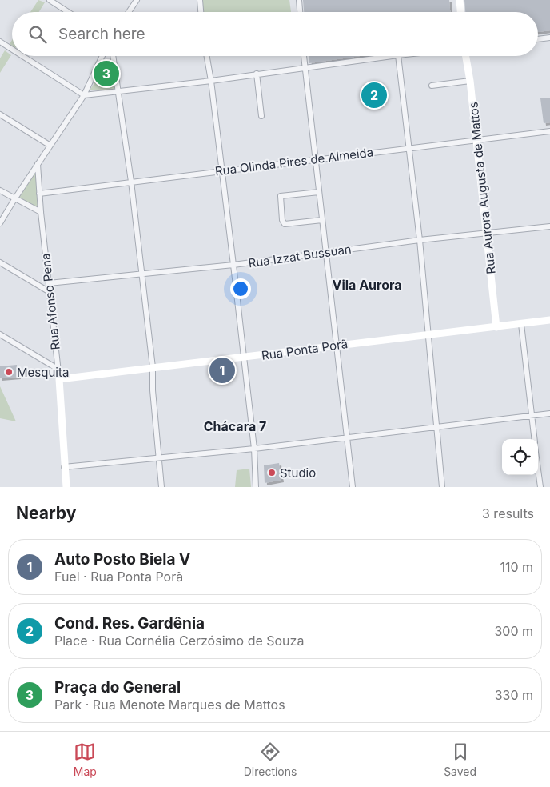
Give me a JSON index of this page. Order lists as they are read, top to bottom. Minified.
{"streets":{"street":["Rua Olinda Pires de Almeida","Rua Aurora Augusta de Mattos","Rua Izzat Bussuan","Rua Afonso Pena","Rua Ponta Porã"]},"crossings":[["Rua Olinda Pires de Almeida","Rua Aurora Augusta de Mattos"],["Rua Olinda Pires de Almeida","Rua Afonso Pena"],["Rua Aurora Augusta de Mattos","Rua Izzat Bussuan"],["Rua Aurora Augusta de Mattos","Rua Ponta Porã"],["Rua Izzat Bussuan","Rua Afonso Pena"],["Rua Afonso Pena","Rua Ponta Porã"]],"districts":["Vila Aurora","Chácara 7"],"places":["Mesquita","Studio"],"page":{"search":"Search here","pins":["3","2","1"],"heading":["Nearby","3 results"],"list":[{"mark":"1","name":"Auto Posto Biela V","note":"Fuel · Rua Ponta Porã","value":"110 m"},{"mark":"2","name":"Cond. Res. Gardênia","note":"Place · Rua Cornélia Cerzósimo de Souza","value":"300 m"},{"mark":"3","name":"Praça do General","note":"Park · Rua Menote Marques de Mattos","value":"330 m"}],"nav":["Map","Directions","Saved"]}}
